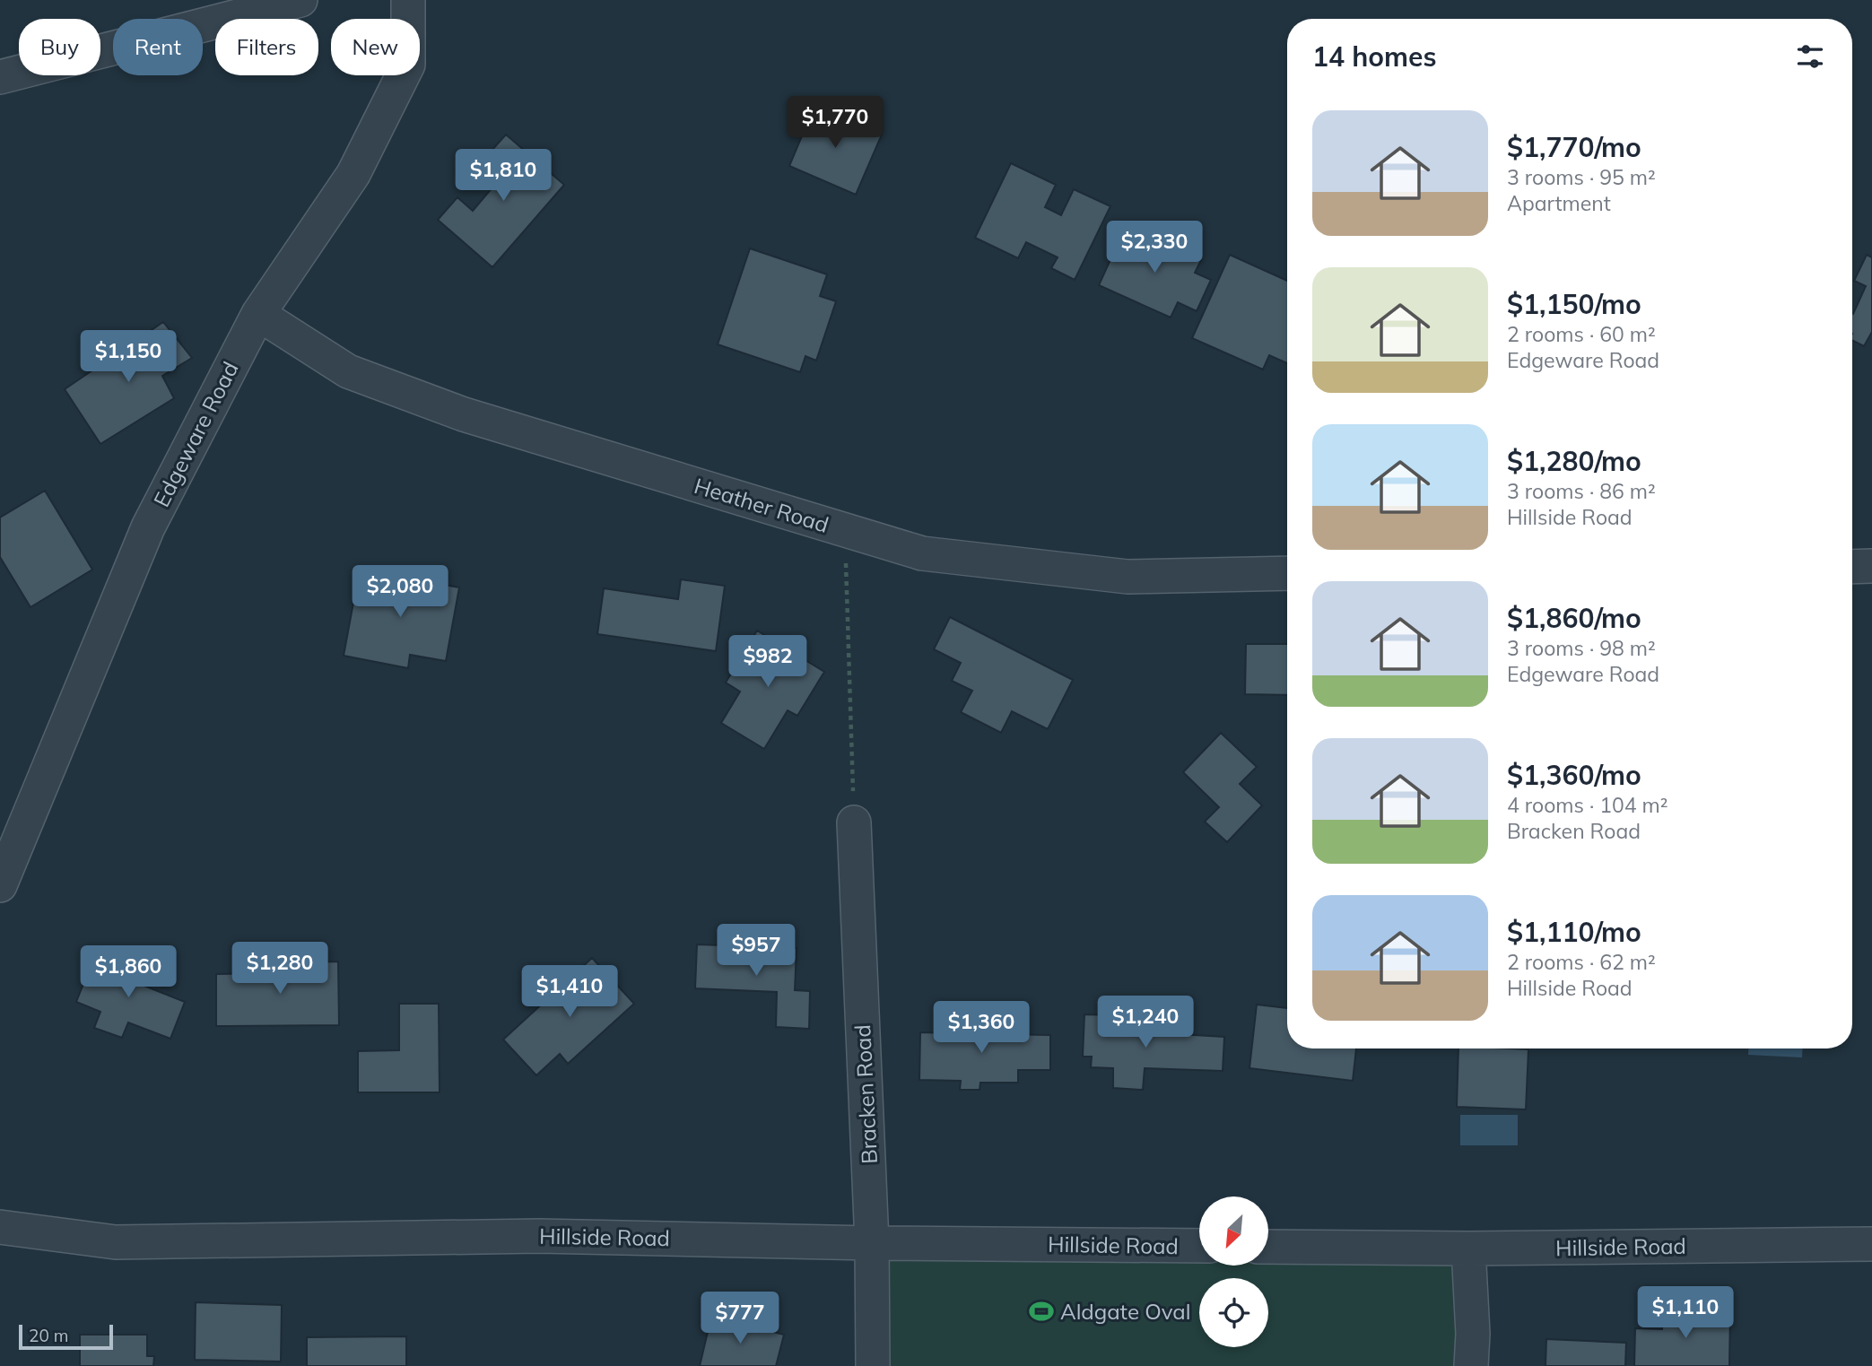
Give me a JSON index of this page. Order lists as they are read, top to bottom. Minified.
{"streets":{"street":["Edgeware Road","Heather Road","Bracken Road","Hillside Road"]},"crossings":[["Edgeware Road","Heather Road"],["Bracken Road","Hillside Road"]],"places":{"sports":["Aldgate Oval"]},"scale_bar":"20 m","north":"bottom left","page":{"chip":["Buy","Rent","Filters","New"],"heading":"14 homes","list":[{"name":"$1,770/mo","note":"3 rooms · 95 m² · Apartment"},{"name":"$1,150/mo","note":"2 rooms · 60 m² · Edgeware Road"},{"name":"$1,280/mo","note":"3 rooms · 86 m² · Hillside Road"},{"name":"$1,860/mo","note":"3 rooms · 98 m² · Edgeware Road"},{"name":"$1,360/mo","note":"4 rooms · 104 m² · Bracken Road"},{"name":"$1,110/mo","note":"2 rooms · 62 m² · Hillside Road"}],"price":["$1,770","$1,810","$2,330","$1,150","$2,080","$982","$957","$1,280","$1,860","$1,410","$1,240","$1,360","$1,110","$777"],"scale":"20 m"}}
